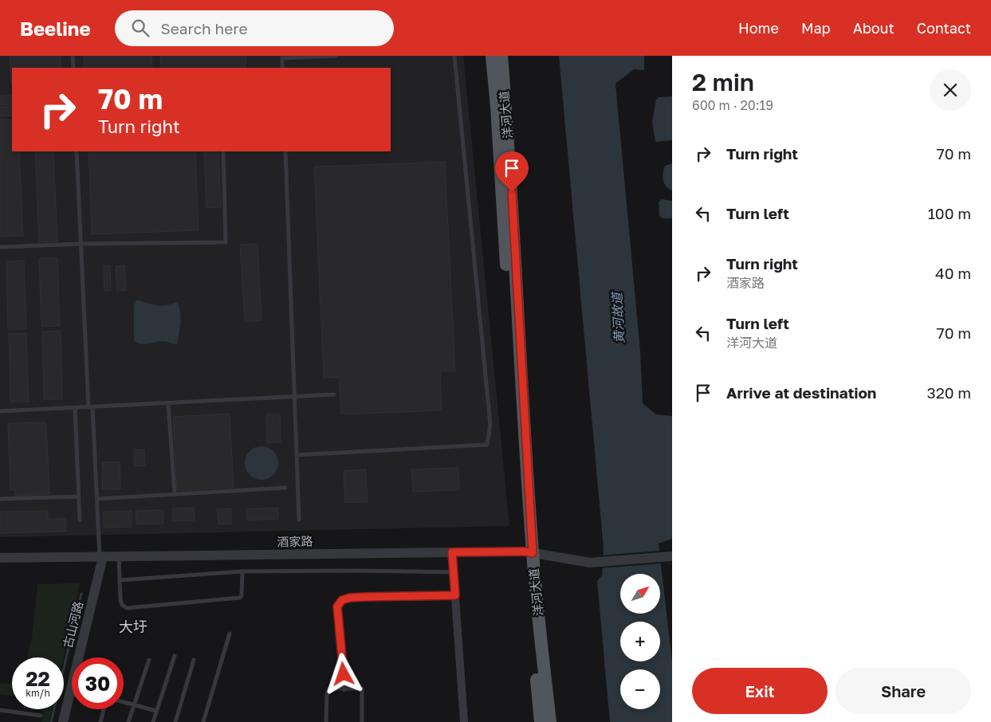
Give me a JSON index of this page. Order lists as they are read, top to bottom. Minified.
{"streets":{"main road":["洋河大道"],"street":["酒家路","古山河路"]},"crossings":[["洋河大道","酒家路"],["酒家路","古山河路"]],"districts":["大圩"],"water":["黄河故道"],"north":"top right","page":{"header":"Beeline","search":"Search here","nav":["Home","Map","About","Contact"],"heading":["2 min","600 m · 20:19"],"turn":["70 m","Turn right"],"list":[{"name":"Turn right","value":"70 m"},{"name":"Turn left","value":"100 m"},{"name":"Turn right","note":"酒家路","value":"40 m"},{"name":"Turn left","note":"洋河大道","value":"70 m"},{"name":"Arrive at destination","value":"320 m"}],"map_buttons":["+","−"],"speed":"22 km/h","limit":"30","buttons":["Exit","Share"]}}
